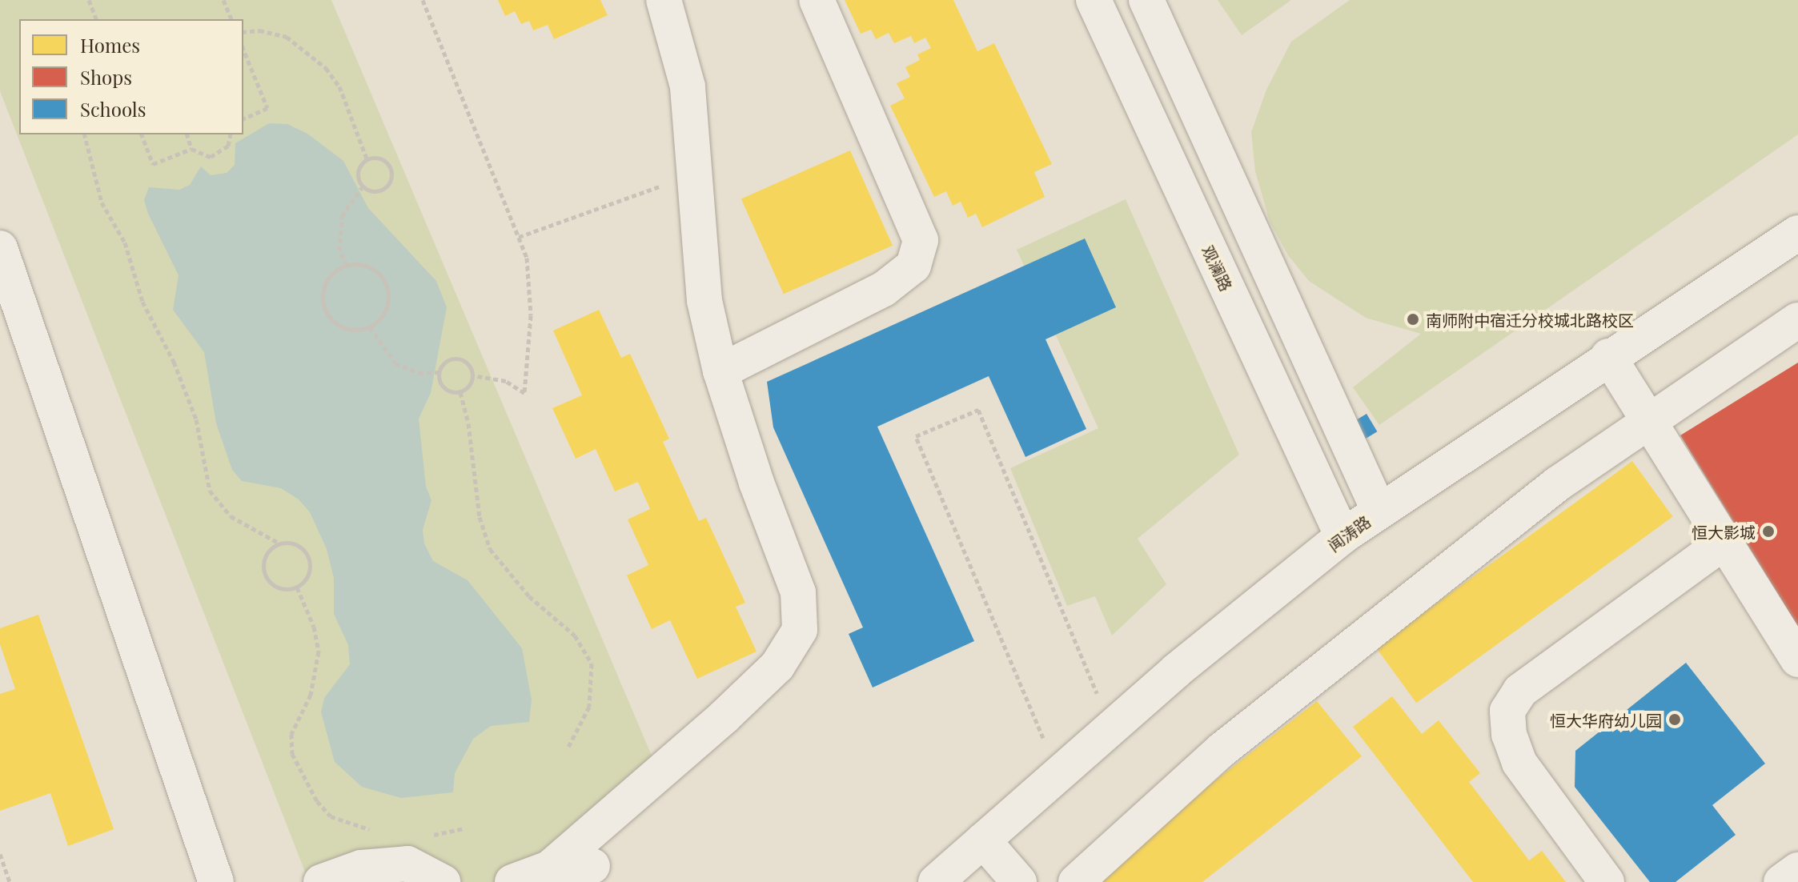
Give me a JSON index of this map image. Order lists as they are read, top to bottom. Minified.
{"streets":{"street":["观澜路","闻涛路"]},"crossings":[["观澜路","闻涛路"]],"places":["南师附中宿迁分校城北路校区","恒大影城","恒大华府幼儿园"],"legend":["Homes","Shops","Schools"]}
